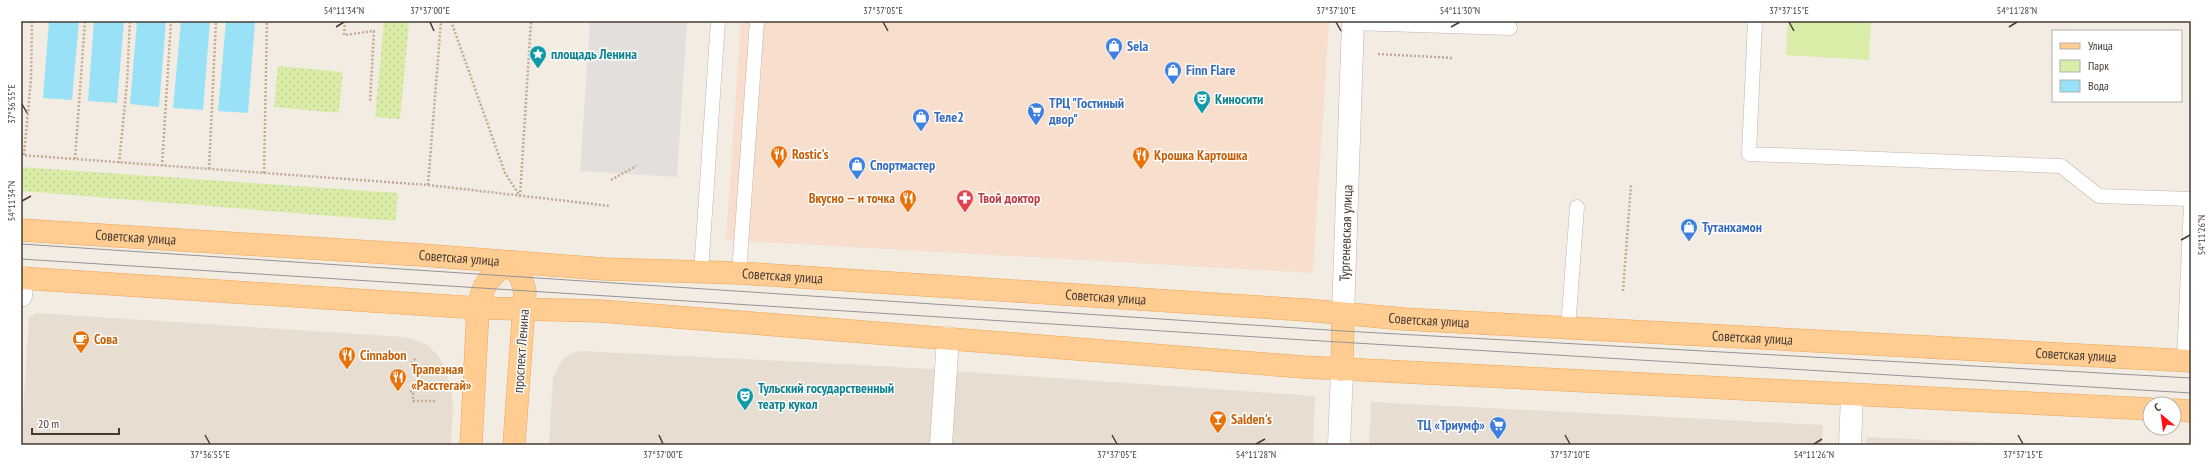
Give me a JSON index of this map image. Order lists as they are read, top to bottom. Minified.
{"streets":{"main road":["Тургеневская улица","Советская улица","проспект Ленина"]},"crossings":[["Тургеневская улица","Советская улица"],["Советская улица","проспект Ленина"]],"places":{"shop":["Sela","Finn Flare","Теле2","Спортмастер","Тутанхамон"],"place":["площадь Ленина"],"theatre":["Киносити","Тульский государственный театр кукол"],"supermarket":["ТРЦ \"Гостиный двор\"","ТЦ «Триумф»"],"restaurant":["Rostic's","Крошка Картошка","Вкусно — и точка","Cinnabon","Трапезная «Расстегай»"],"pharmacy":["Твой доктор"],"cafe":["Сова"],"bar":["Salden's"]},"legend":["Улица","Парк","Вода"],"scale_bar":"20 m","north":"top left","coordinates":["54°11'34\"N","37°37'00\"E","37°37'05\"E","37°37'10\"E","54°11'30\"N","37°37'15\"E","54°11'28\"N","37°36'55\"E","54°11'26\"N"]}
